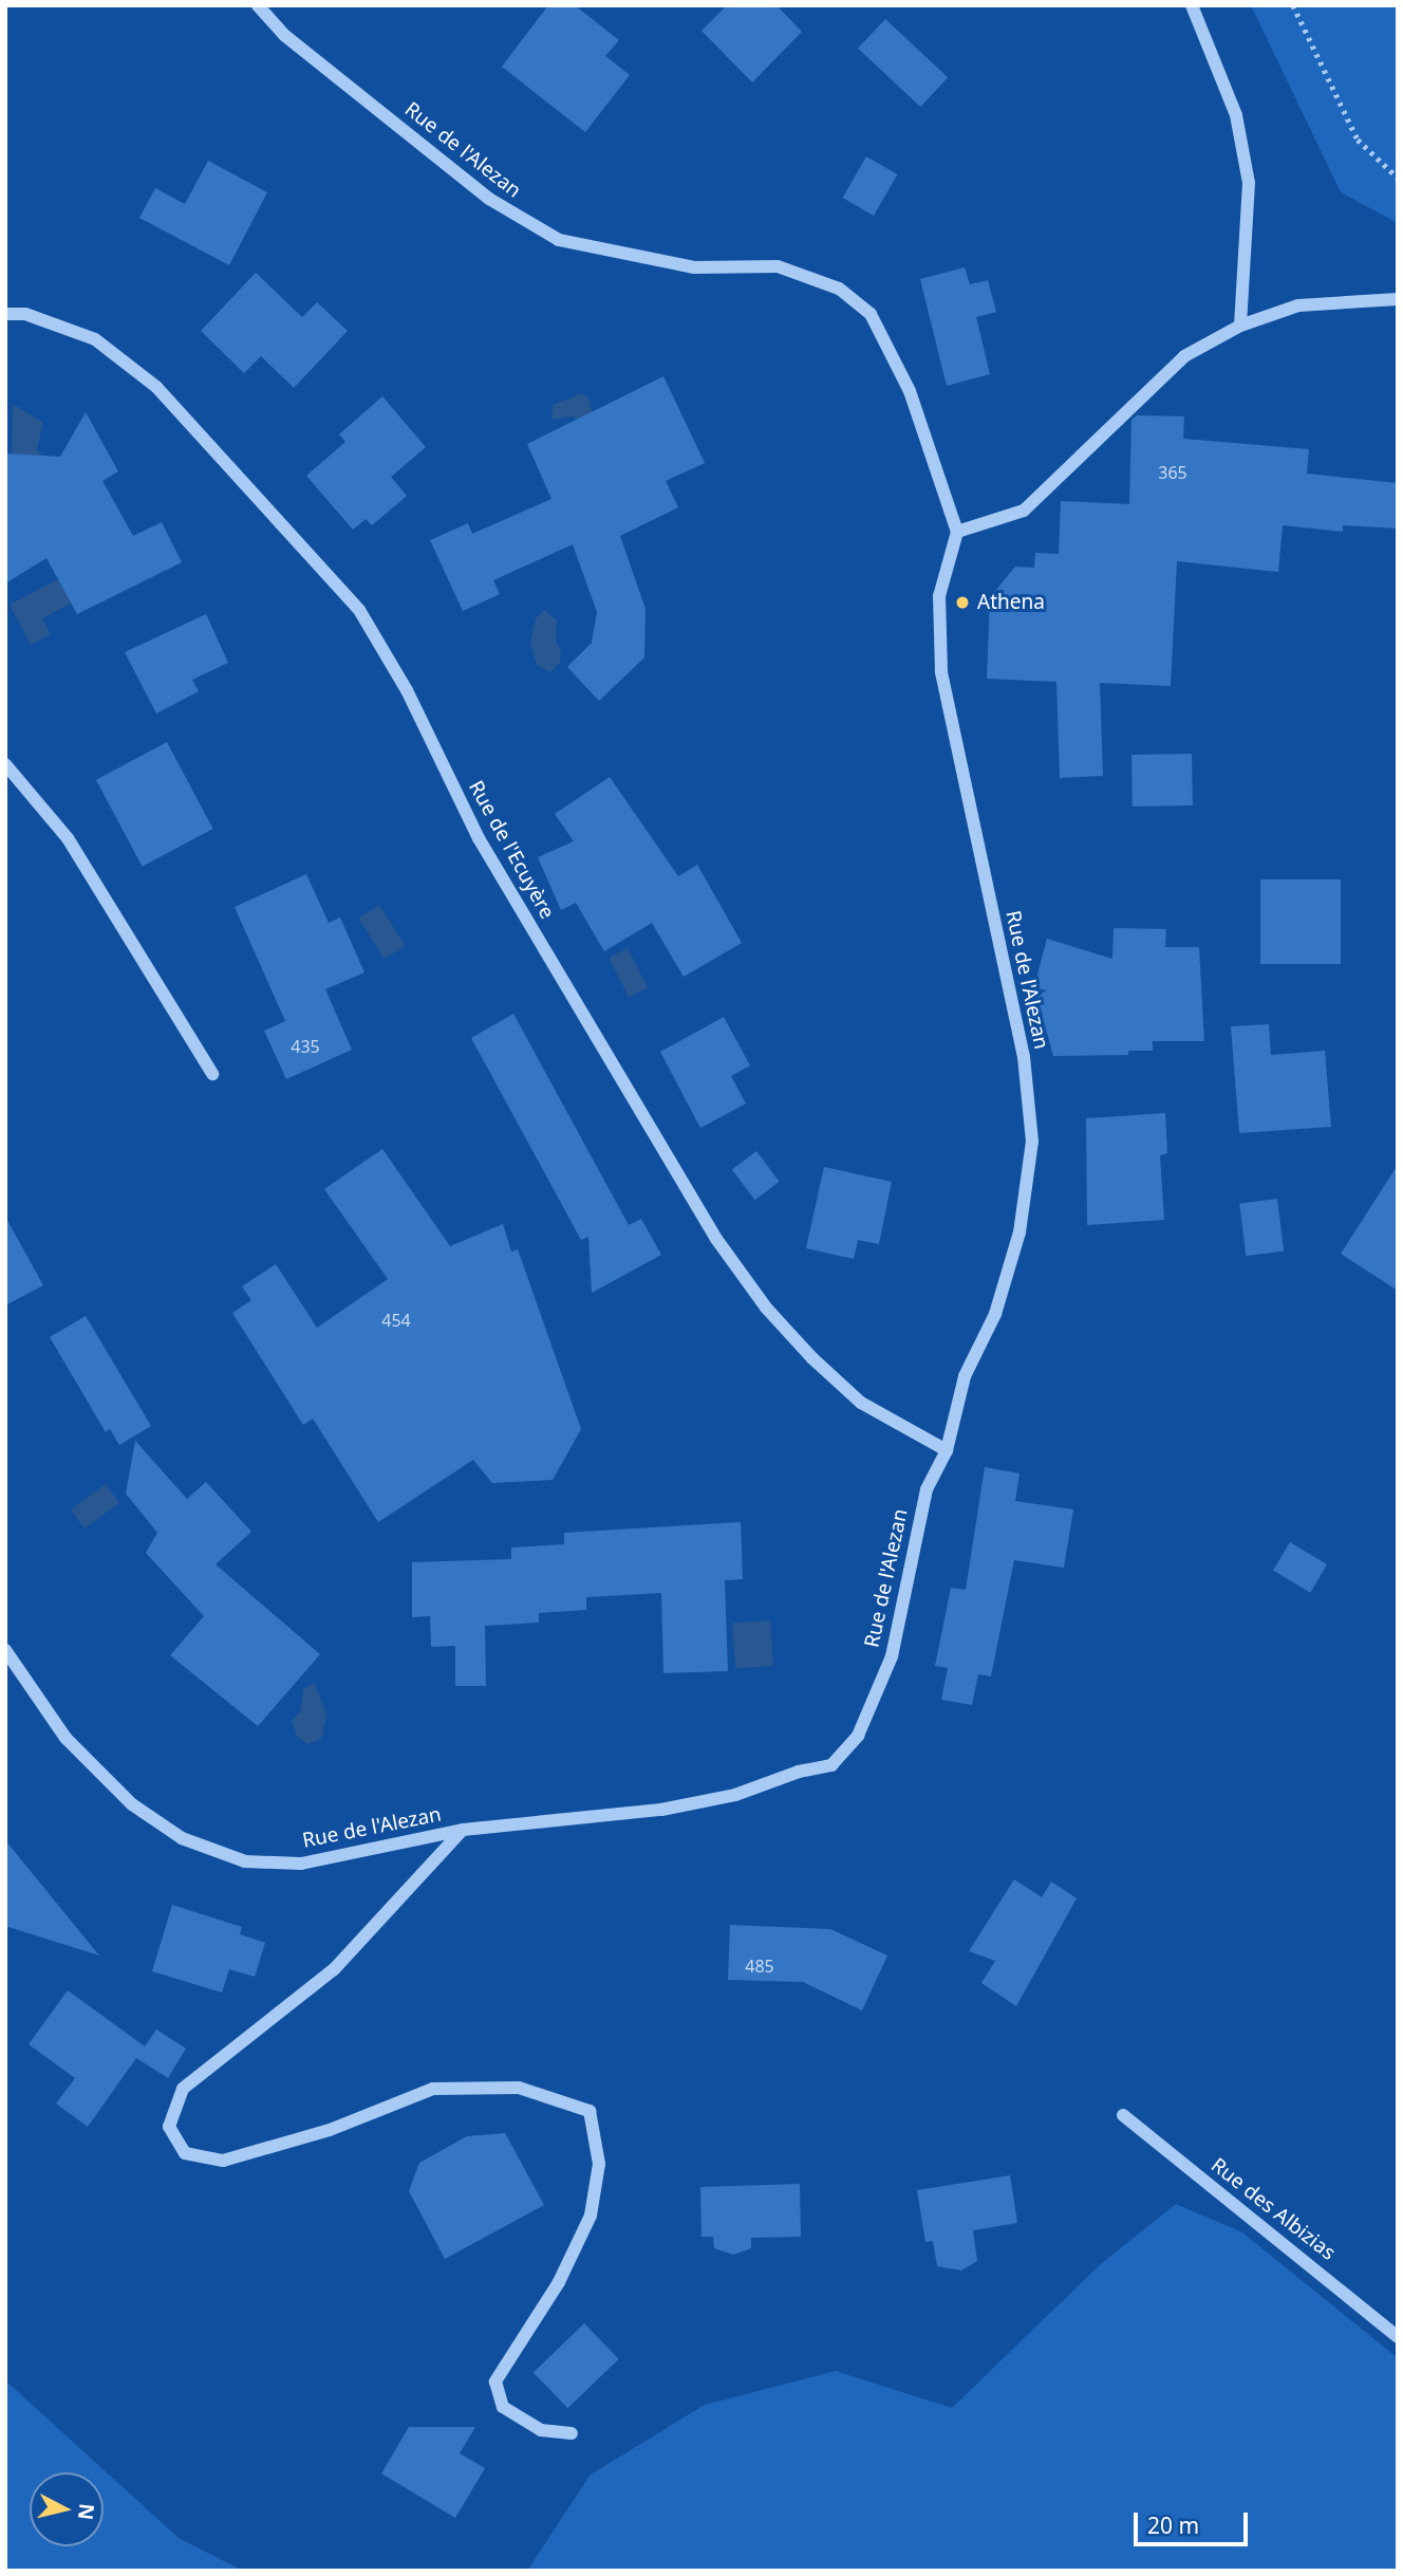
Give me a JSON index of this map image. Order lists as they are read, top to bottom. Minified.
{"streets":{"street":["Rue de l'Alezan","Rue de l'Ecuyère","Rue des Albizias"]},"crossings":[["Rue de l'Alezan","Rue de l'Ecuyère"]],"places":["Athena"],"house_numbers":["365","435","454","485"],"scale_bar":"20 m","north":"right"}
